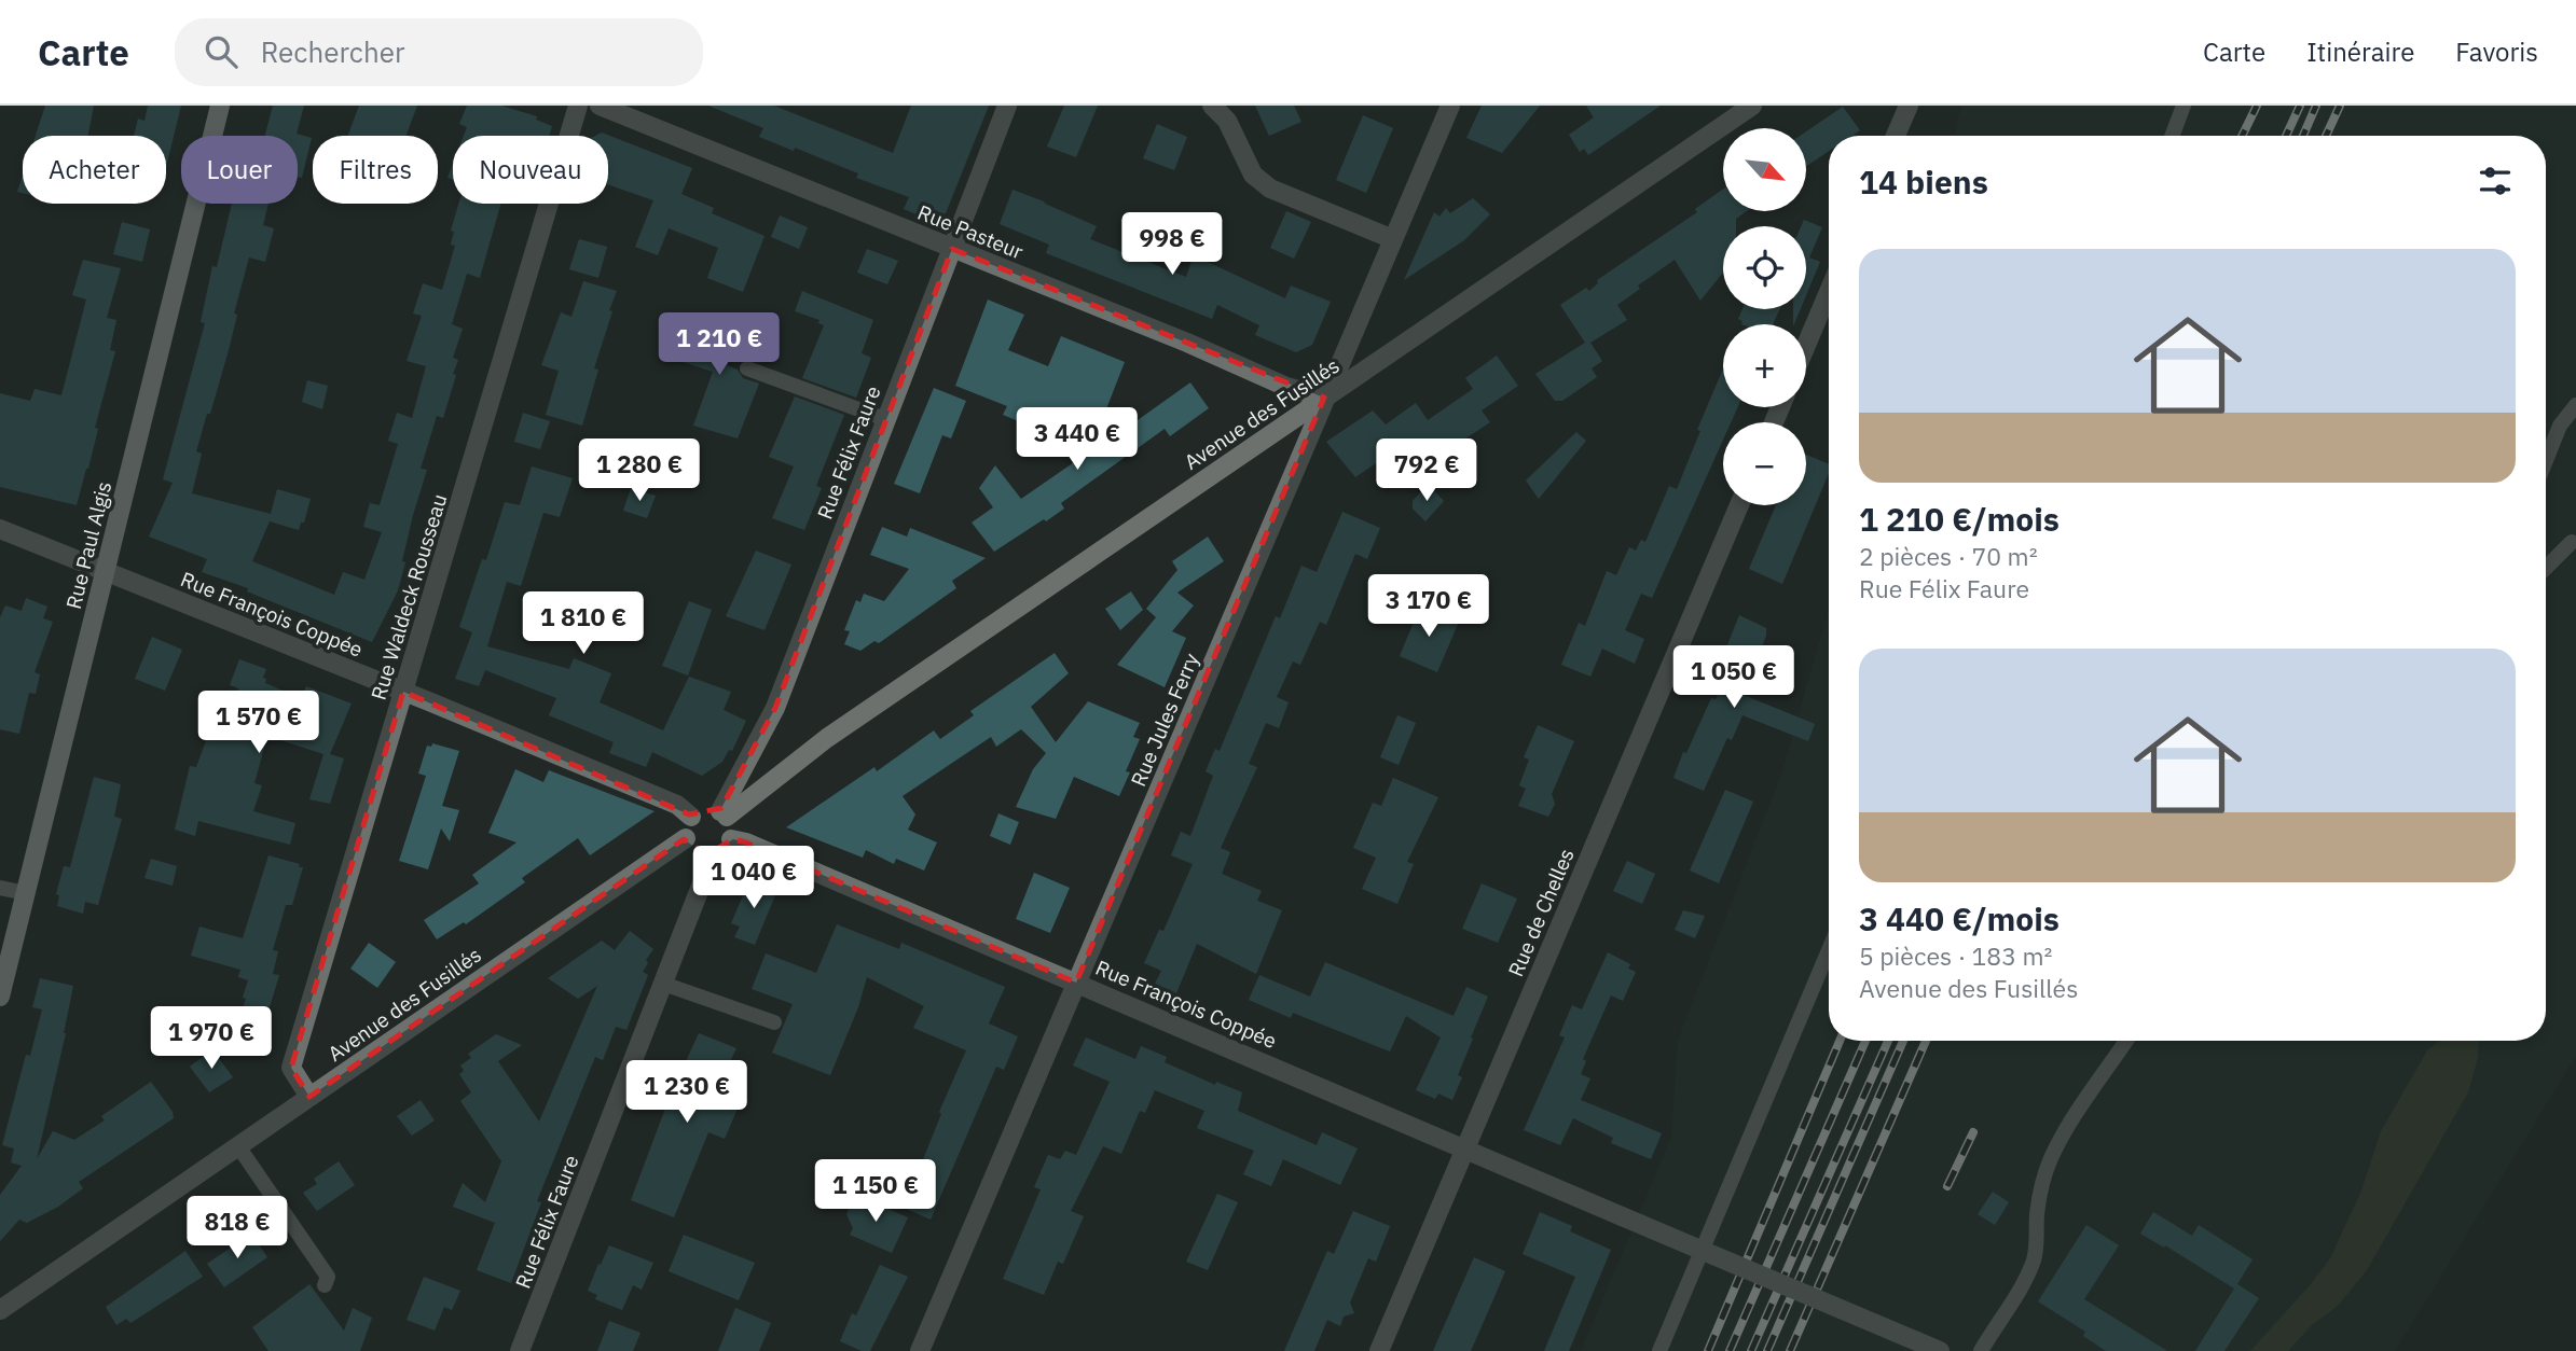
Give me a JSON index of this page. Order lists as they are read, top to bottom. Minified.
{"streets":{"street":["Rue Pasteur","Avenue des Fusillés","Rue Félix Faure","Rue Paul Algis","Rue Waldeck Rousseau","Rue François Coppée","Rue Jules Ferry","Rue de Chelles"]},"crossings":[["Rue Pasteur","Avenue des Fusillés"],["Rue Pasteur","Rue Félix Faure"],["Rue Pasteur","Rue Jules Ferry"],["Avenue des Fusillés","Rue Félix Faure"],["Avenue des Fusillés","Rue Waldeck Rousseau"],["Avenue des Fusillés","Rue François Coppée"],["Avenue des Fusillés","Rue Jules Ferry"],["Rue Félix Faure","Rue François Coppée"],["Rue Paul Algis","Rue François Coppée"],["Rue Waldeck Rousseau","Rue François Coppée"],["Rue François Coppée","Rue Jules Ferry"],["Rue François Coppée","Rue de Chelles"]],"north":"bottom right","page":{"header":"Carte","search":"Rechercher","nav":["Carte","Itinéraire","Favoris"],"map_buttons":["+","−"],"chip":["Acheter","Louer","Filtres","Nouveau"],"heading":"14 biens","price":["998 €","1 210 €","3 440 €","1 280 €","792 €","3 170 €","1 810 €","1 050 €","1 570 €","1 040 €","1 970 €","1 230 €","1 150 €","818 €"],"list":[{"name":"1 210 €/mois","note":"2 pièces · 70 m² · Rue Félix Faure"},{"name":"3 440 €/mois","note":"5 pièces · 183 m² · Avenue des Fusillés"}]}}
